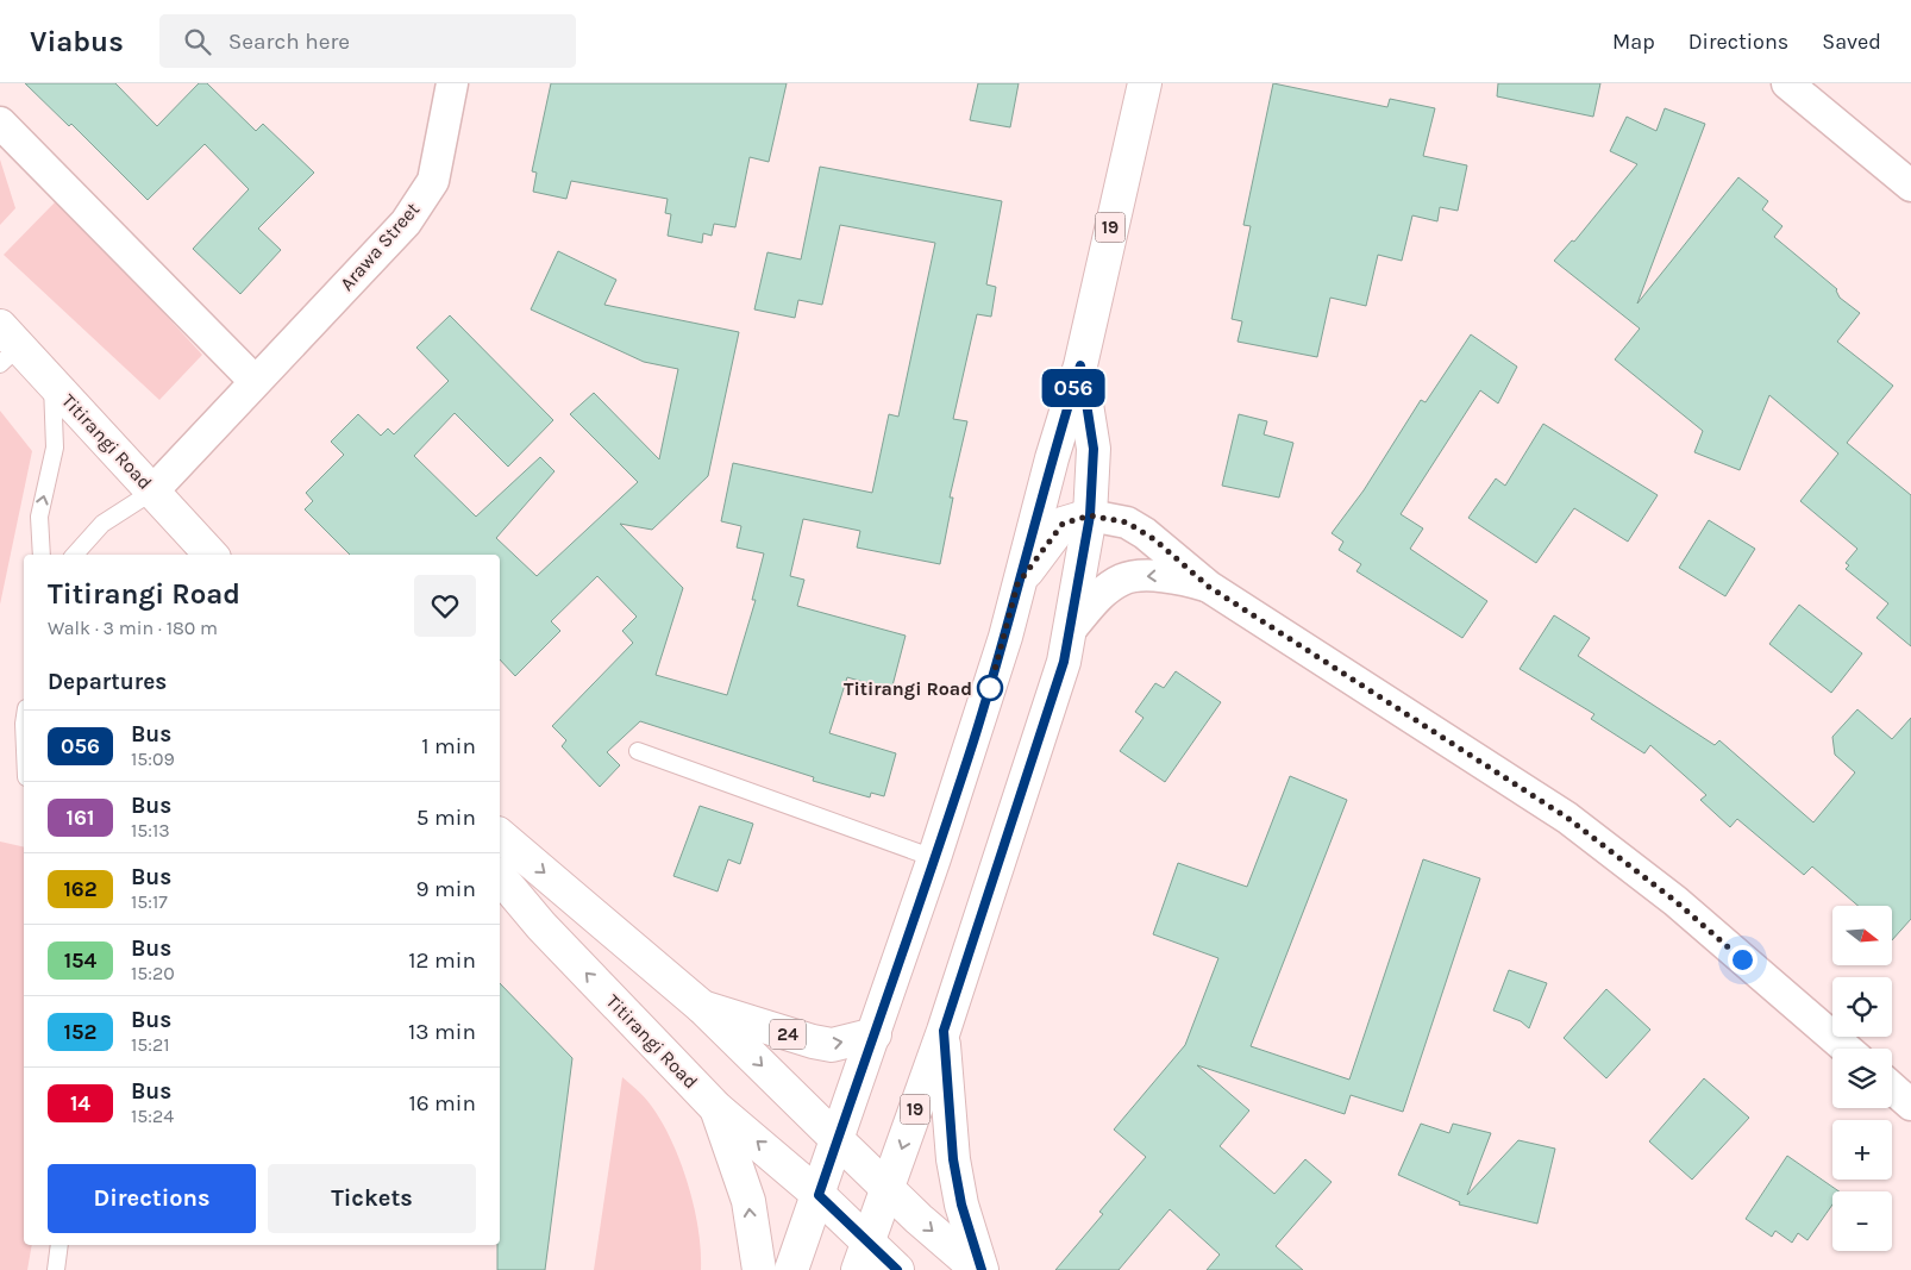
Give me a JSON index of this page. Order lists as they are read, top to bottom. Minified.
{"streets":{"main road":["19","Titirangi Road","24"],"street":["Arawa Street"]},"crossings":[["19","Titirangi Road"],["19","24"],["Arawa Street","Titirangi Road"]],"places":["Titirangi Road"],"lines":["bus line 056"],"north":"right","page":{"header":"Viabus","search":"Search here","nav":["Map","Directions","Saved"],"on_map":"056","heading":[["Titirangi Road","Walk · 3 min · 180 m"],"Departures"],"list":[{"mark":"056","name":"Bus","note":"15:09","value":"1 min"},{"mark":"161","name":"Bus","note":"15:13","value":"5 min"},{"mark":"162","name":"Bus","note":"15:17","value":"9 min"},{"mark":"154","name":"Bus","note":"15:20","value":"12 min"},{"mark":"152","name":"Bus","note":"15:21","value":"13 min"},{"mark":"14","name":"Bus","note":"15:24","value":"16 min"}],"map_buttons":["+","−"],"buttons":["Directions","Tickets"]}}
